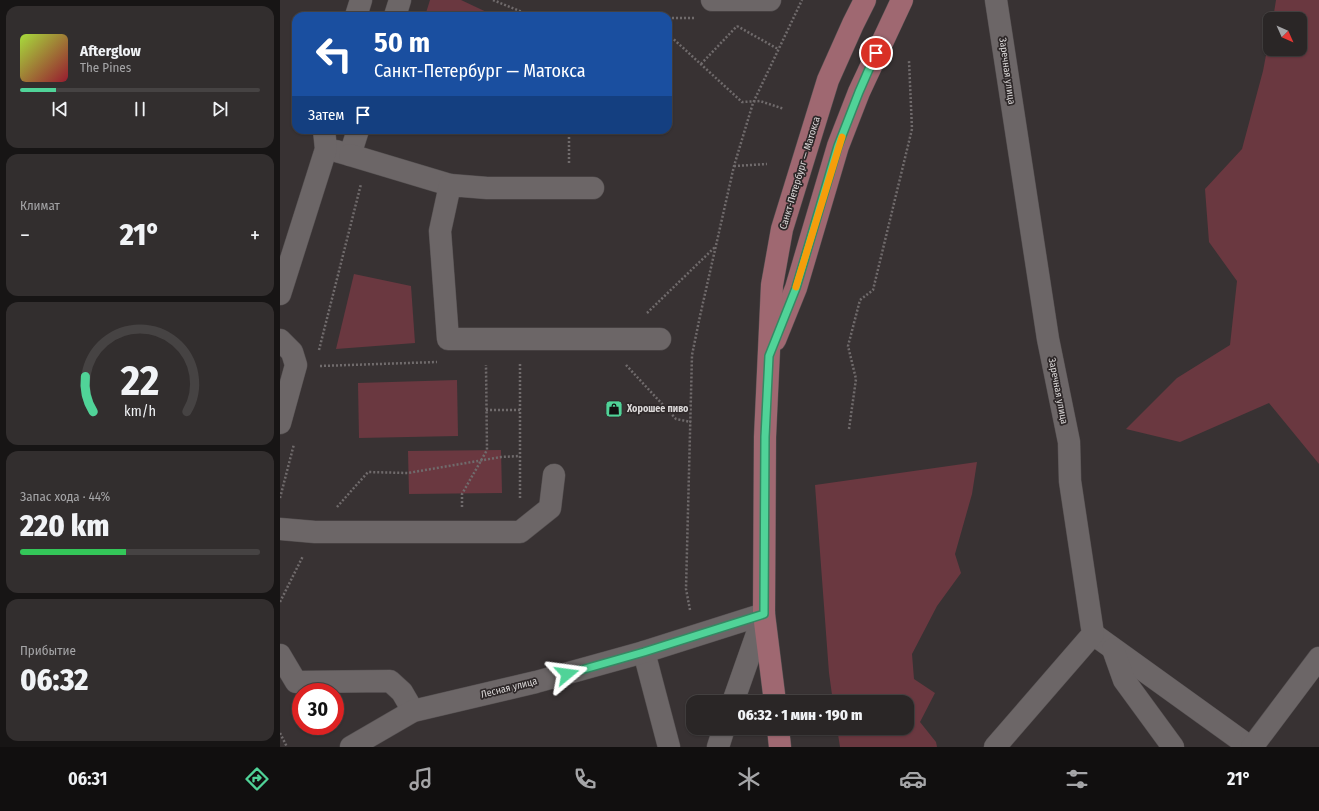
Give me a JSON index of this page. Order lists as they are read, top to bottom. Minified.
{"streets":{"main road":["Санкт-Петербург — Матокса"],"street":["Заречная улица","Лесная улица"]},"crossings":[["Санкт-Петербург — Матокса","Лесная улица"]],"places":{"shop":["Хорошее пиво"]},"north":"bottom right","page":{"turn":["50 m","Санкт-Петербург — Матокса"],"song":["Afterglow","The Pines"],"then":"Затем","tile":["Климат",["Запас хода · 44%","220 km"],["Прибытие","06:32"]],"heat":["−","21°","+"],"limit":"30","trip":"06:32 · 1 мин · 190 m","tabs":["06:31","21°"],"gauge":["22","km/h"]}}
